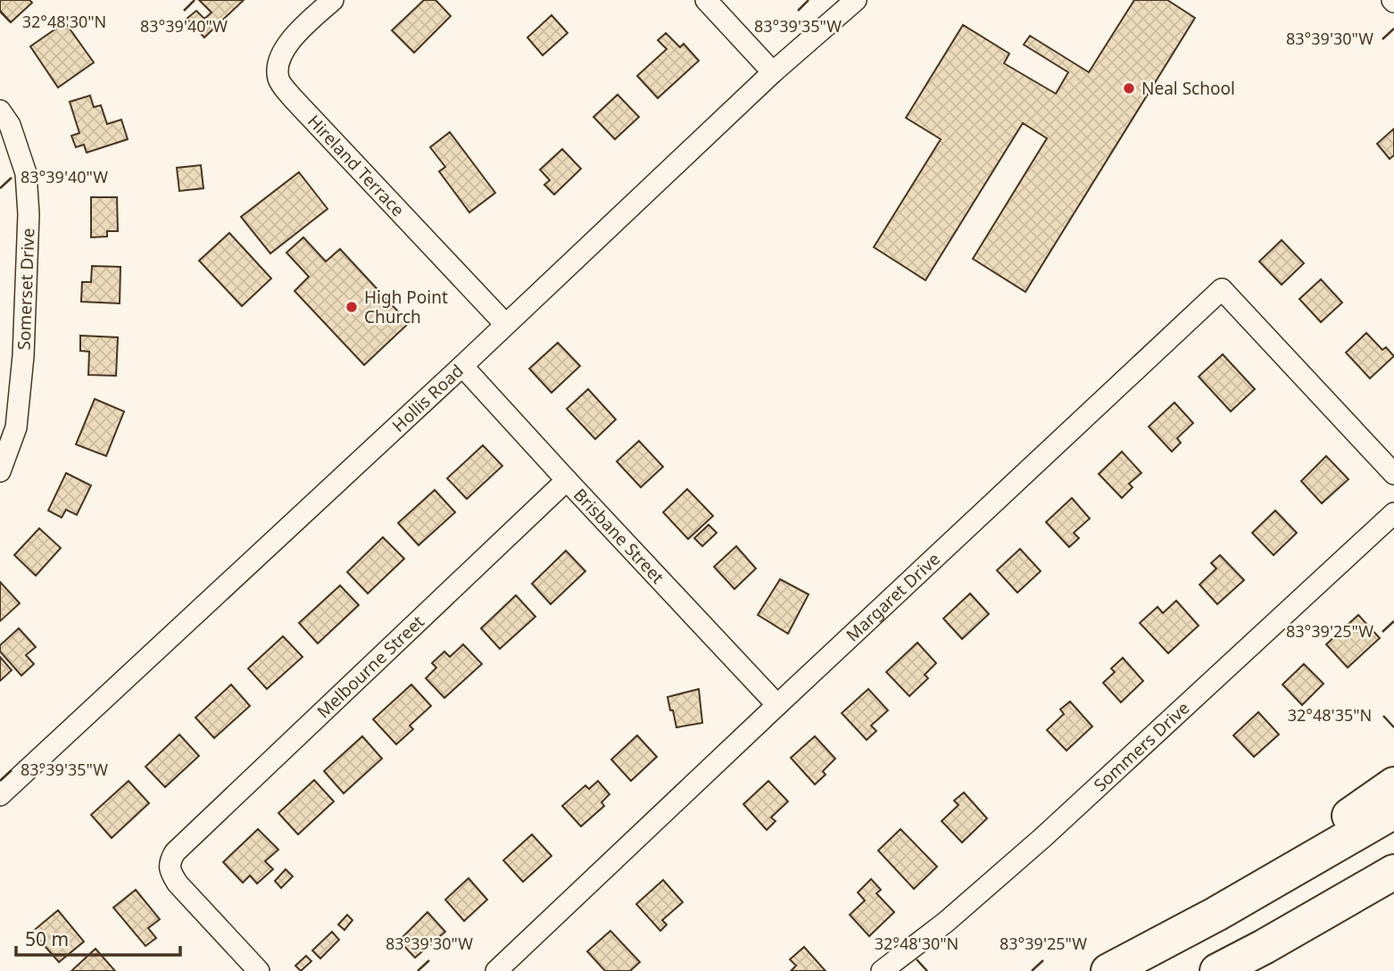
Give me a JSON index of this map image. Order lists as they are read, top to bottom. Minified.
{"streets":{"street":["Hireland Terrace","Somerset Drive","Hollis Road","Brisbane Street","Margaret Drive","Melbourne Street","Sommers Drive"]},"crossings":[["Hireland Terrace","Hollis Road"],["Hollis Road","Brisbane Street"],["Brisbane Street","Margaret Drive"],["Brisbane Street","Melbourne Street"]],"places":["Neal School","High Point Church"],"scale_bar":"50 m","coordinates":["32°48'30\"N","83°39'40\"W","83°39'35\"W","83°39'30\"W","83°39'25\"W","32°48'35\"N"]}
